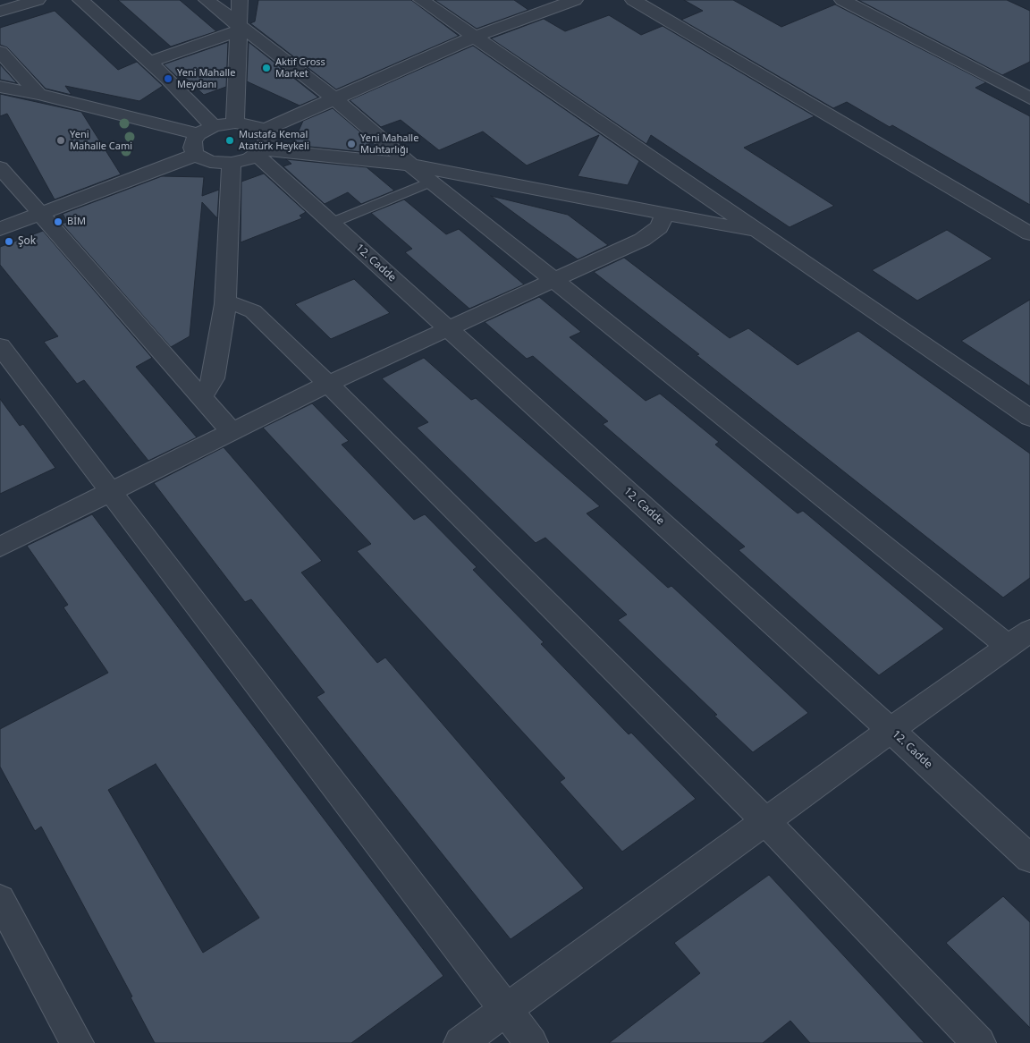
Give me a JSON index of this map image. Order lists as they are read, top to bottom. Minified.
{"streets":{"street":["12. Cadde"]},"places":["Aktif Gross Market","Yeni Mahalle Meydanı","Yeni Mahalle Cami","Mustafa Kemal Atatürk Heykeli","Yeni Mahalle Muhtarlığı","BİM","Şok"]}
